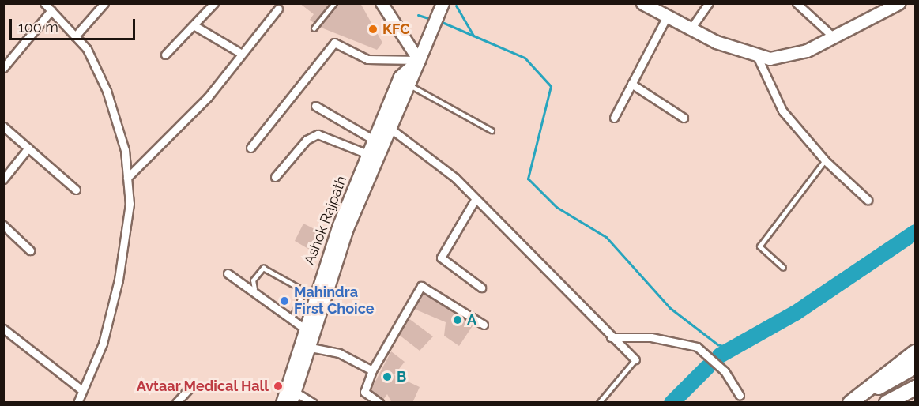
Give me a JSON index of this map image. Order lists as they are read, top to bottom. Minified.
{"streets":{"main road":["Ashok Rajpath"]},"places":["KFC","Mahindra First Choice","A","B","Avtaar Medical Hall"],"scale_bar":"100 m"}
